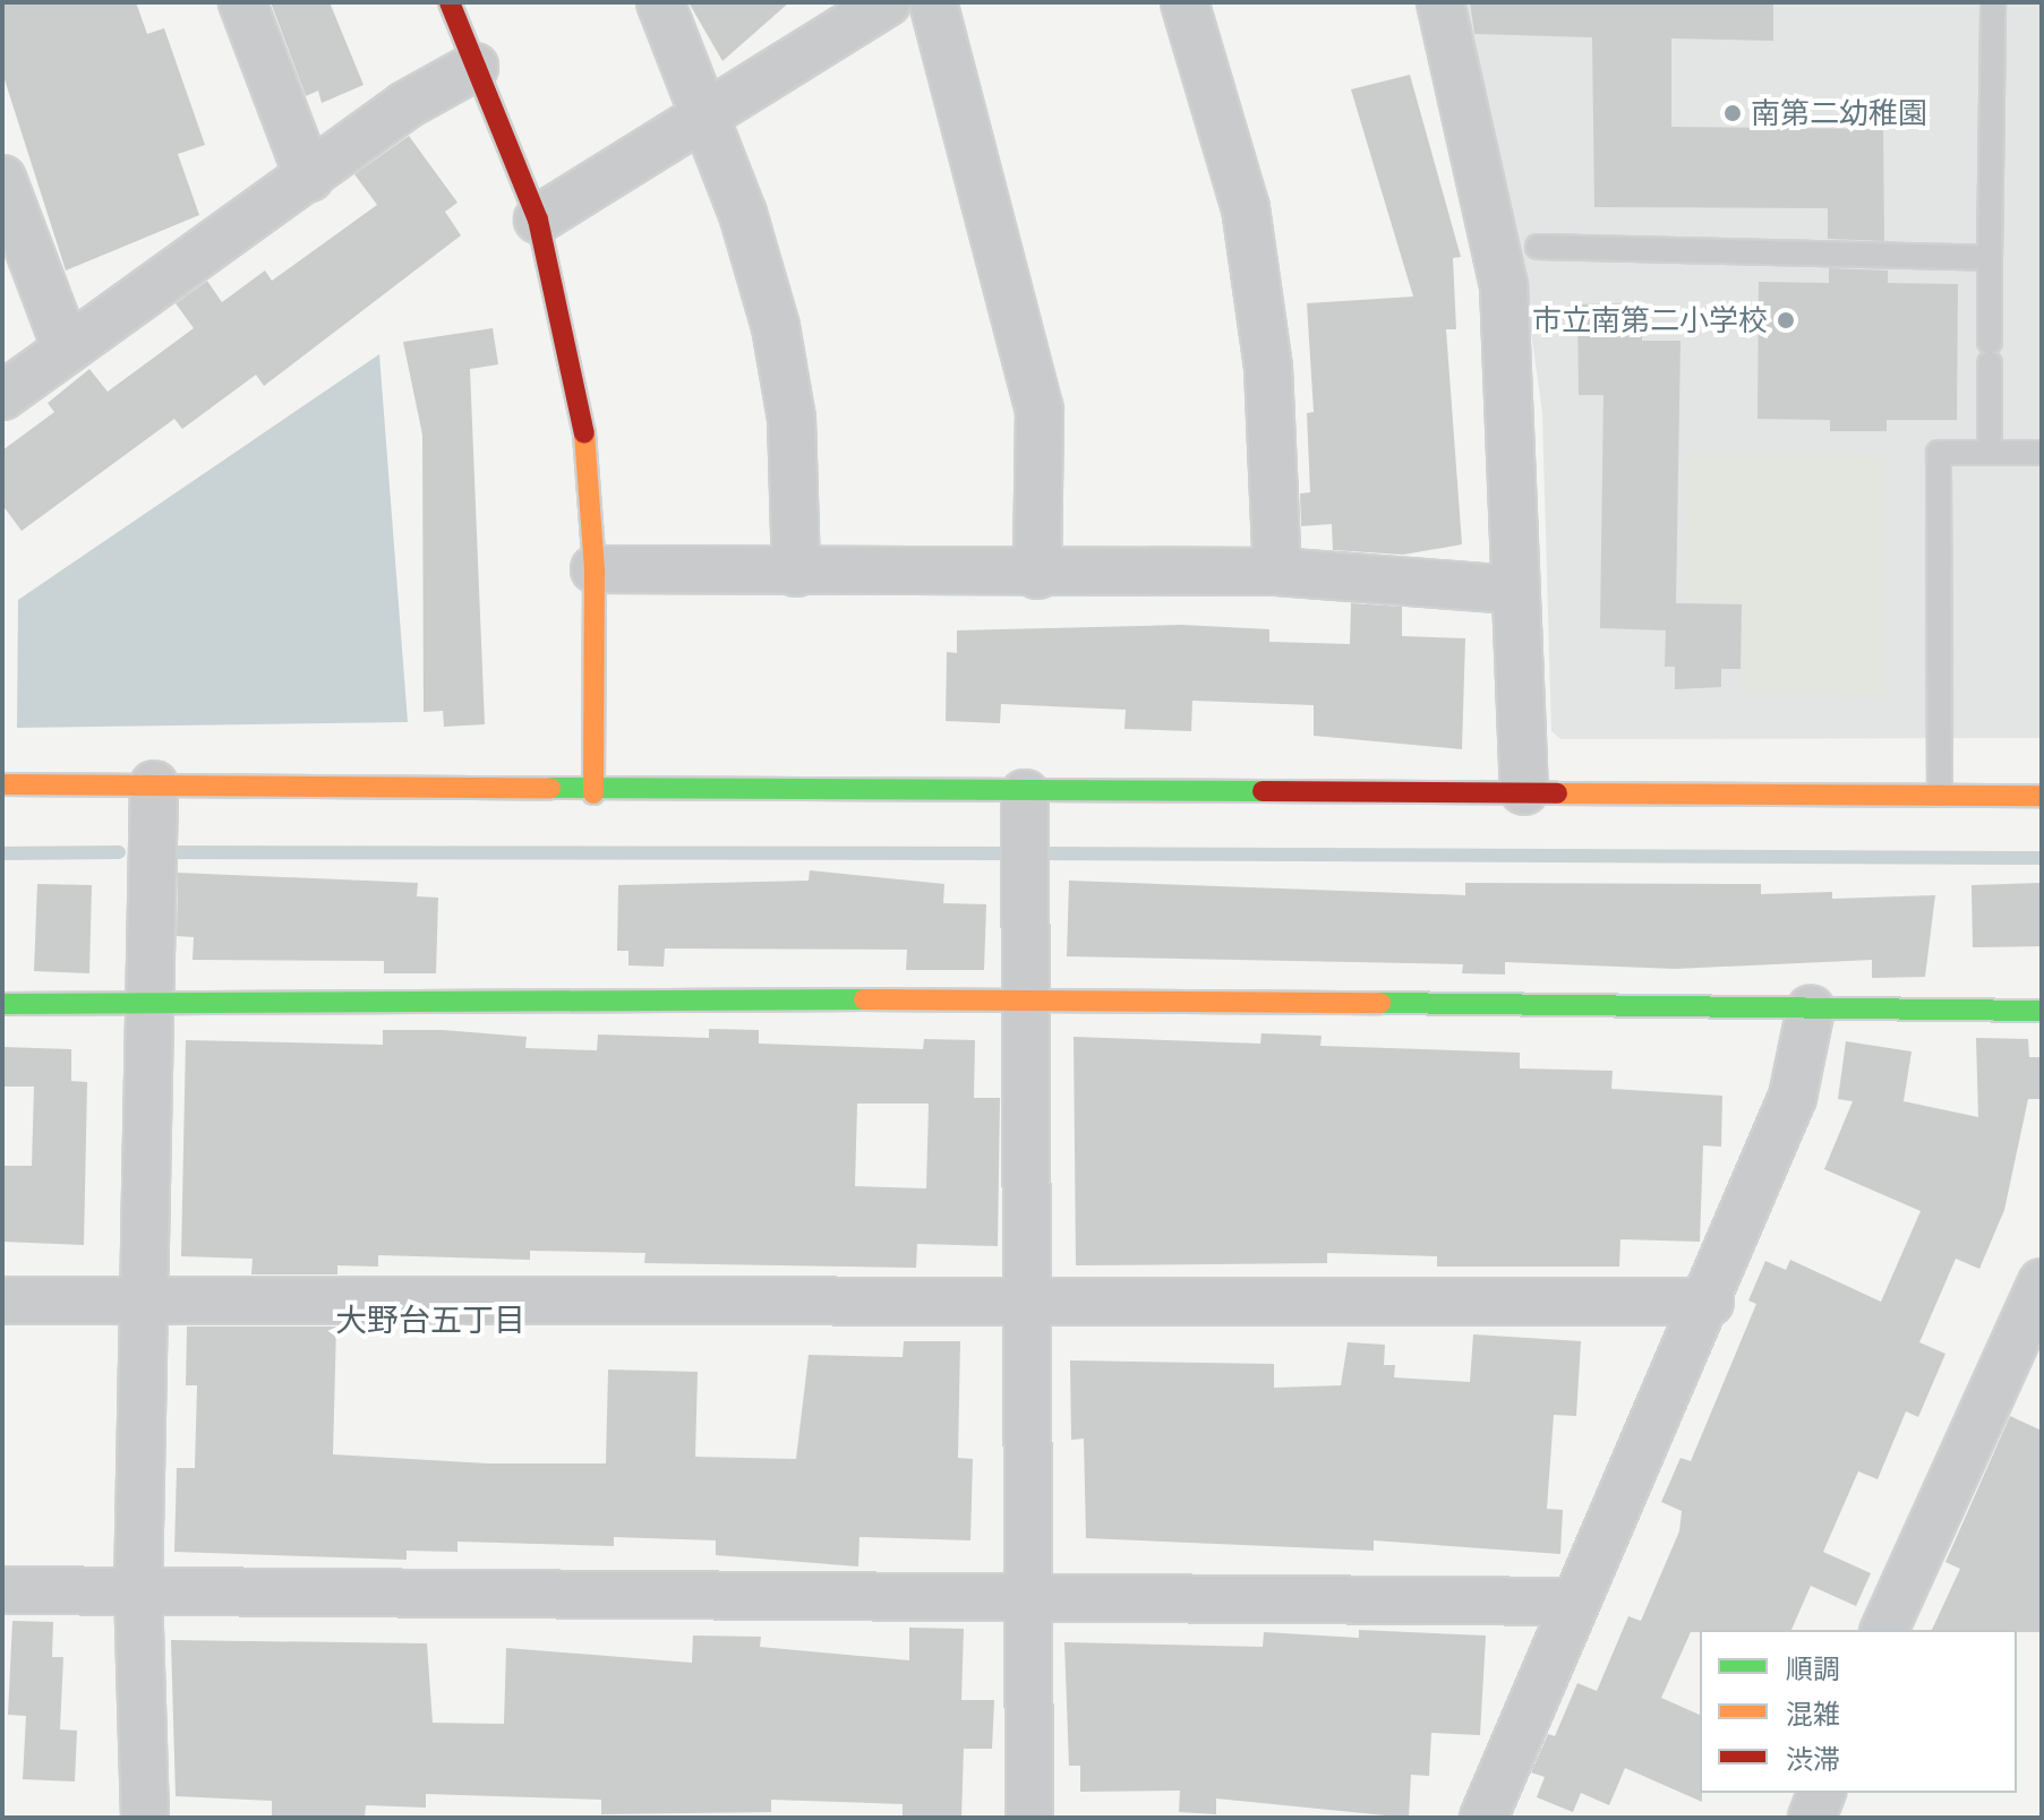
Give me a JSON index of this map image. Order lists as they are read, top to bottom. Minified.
{"districts":["大野台五丁目"],"places":["南第二幼稚園","市立南第二小学校"],"legend":["順調","混雑","渋滞"]}
